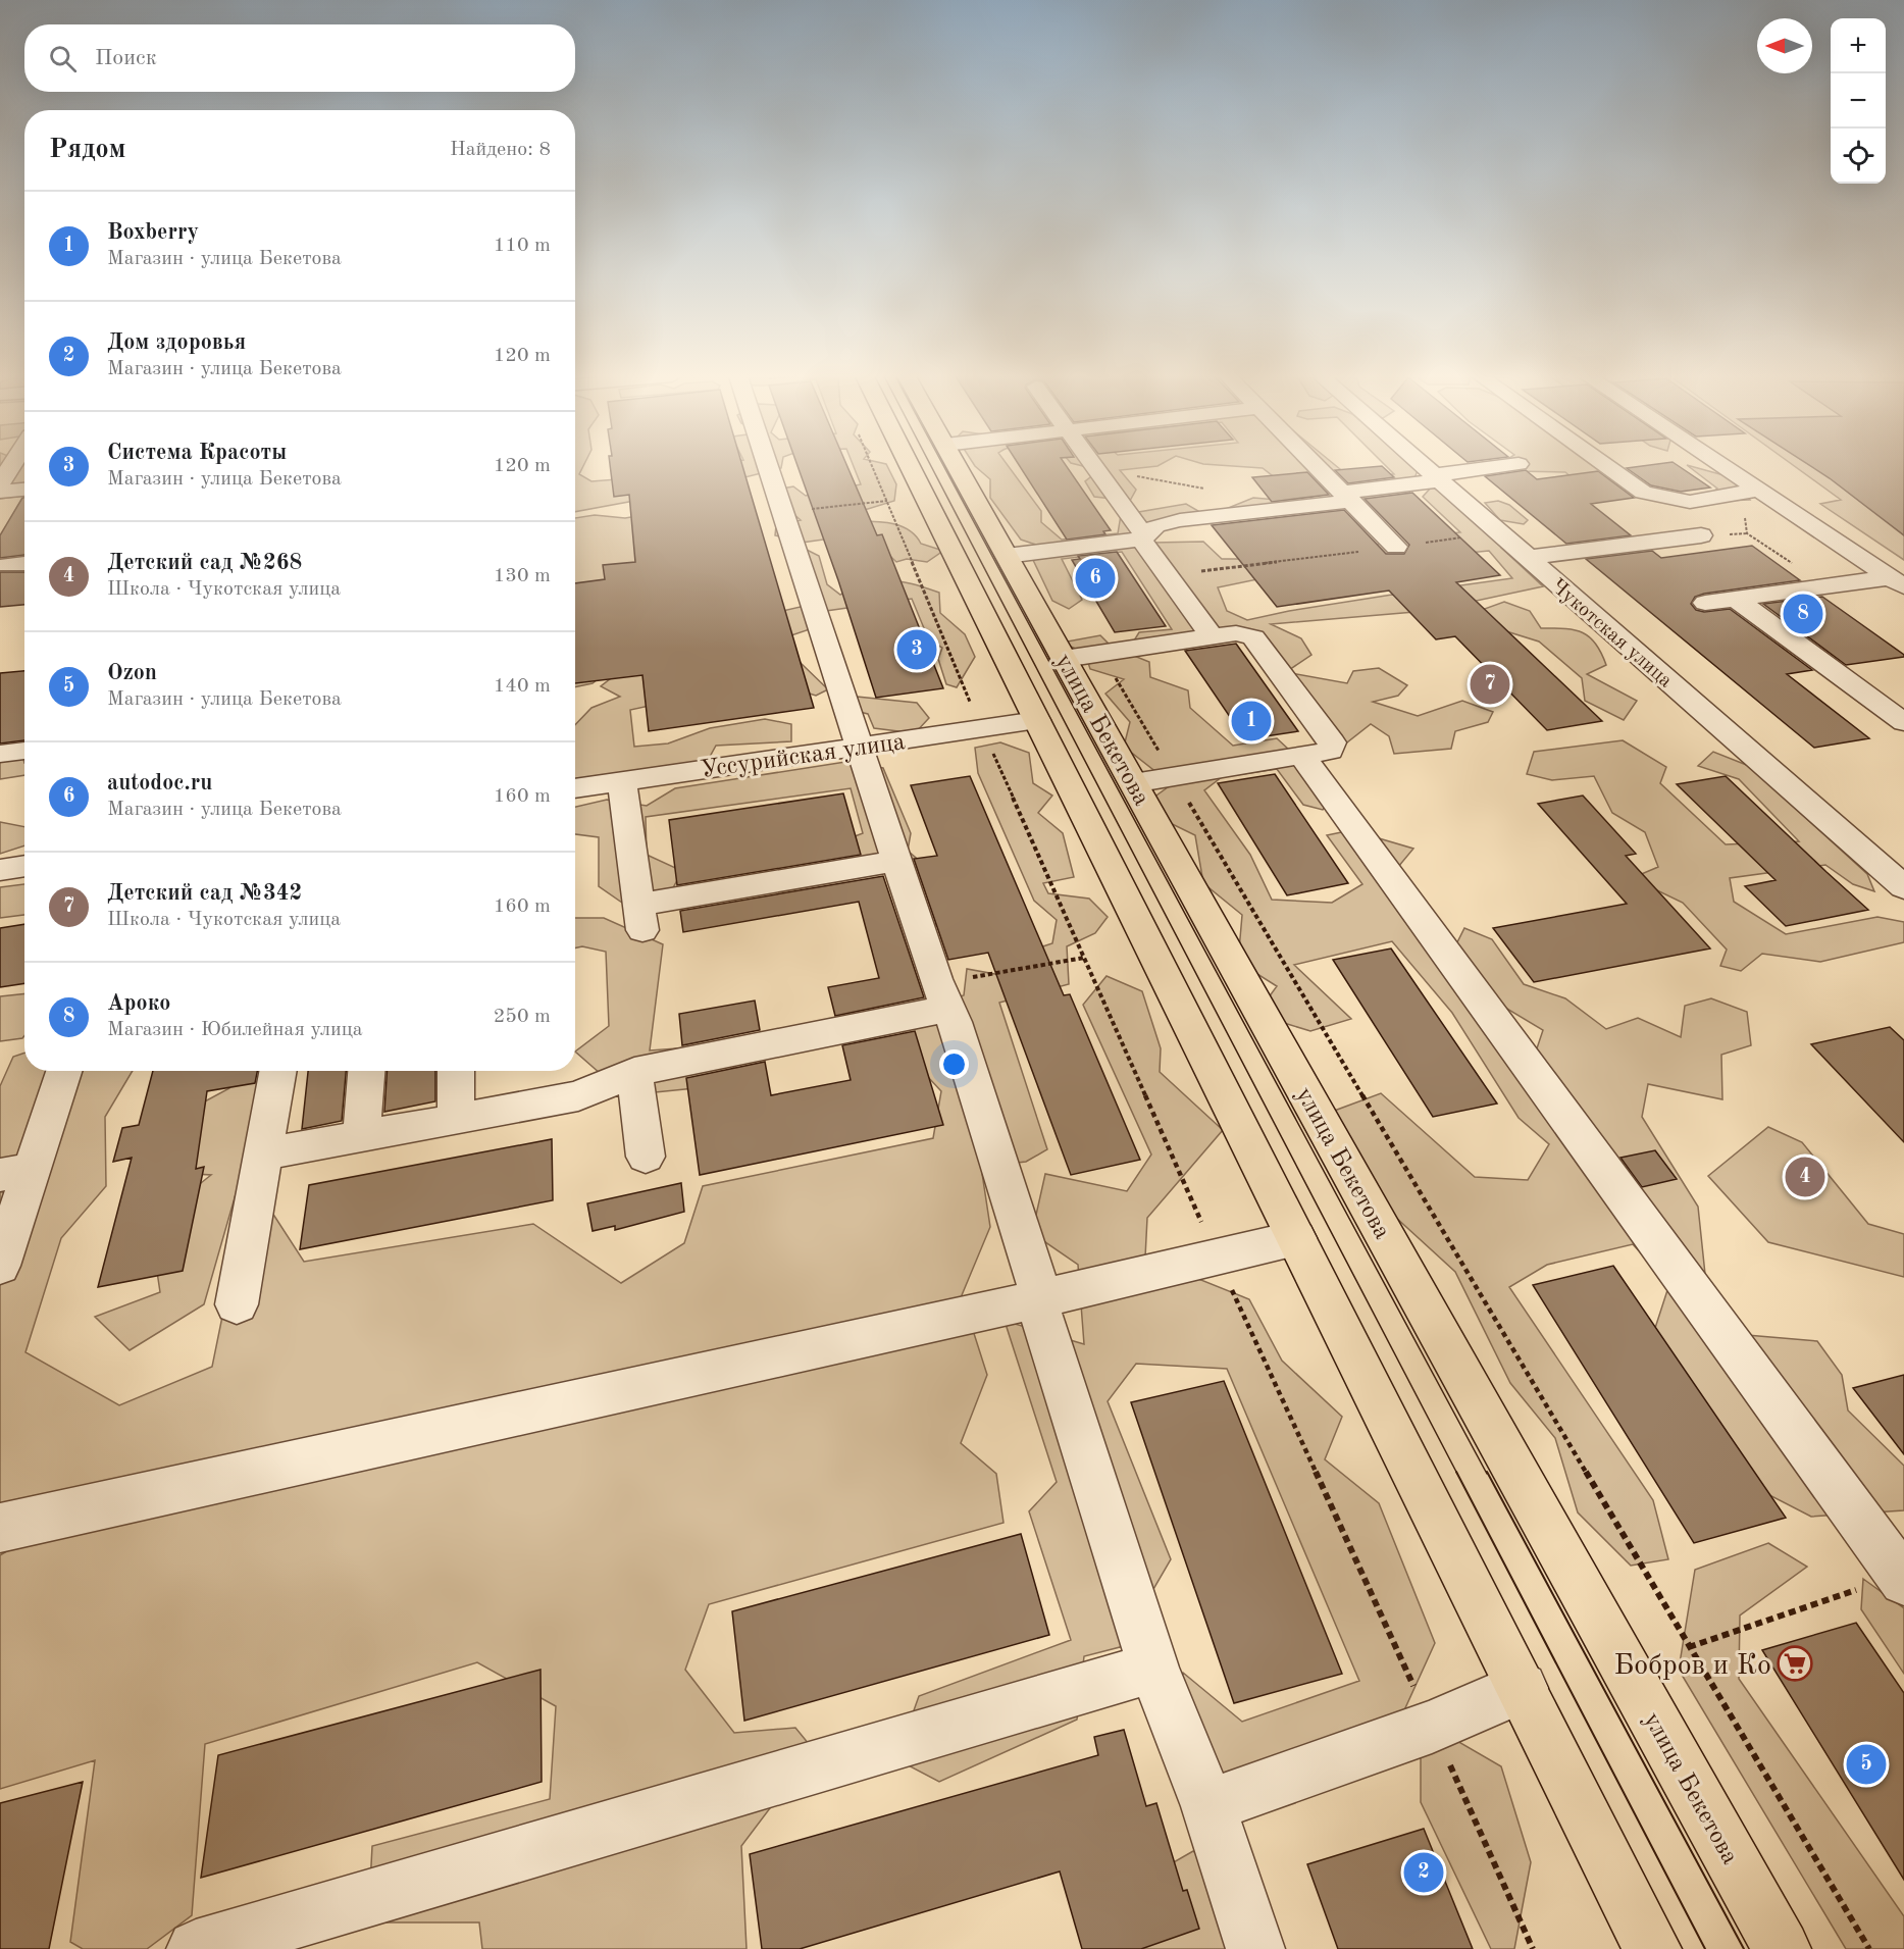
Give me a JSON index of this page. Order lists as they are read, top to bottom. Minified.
{"streets":{"main road":["улица Бекетова"],"street":["Чукотская улица","Уссурийская улица"]},"places":{"supermarket":["Бобров и Ко"]},"north":"left","page":{"map_buttons":["+","−"],"search":"Поиск","heading":["Рядом","Найдено: 8"],"list":[{"mark":"1","name":"Boxberry","note":"Магазин · улица Бекетова","value":"110 m"},{"mark":"2","name":"Дом здоровья","note":"Магазин · улица Бекетова","value":"120 m"},{"mark":"3","name":"Система Красоты","note":"Магазин · улица Бекетова","value":"120 m"},{"mark":"4","name":"Детский сад №268","note":"Школа · Чукотская улица","value":"130 m"},{"mark":"5","name":"Ozon","note":"Магазин · улица Бекетова","value":"140 m"},{"mark":"6","name":"autodoc.ru","note":"Магазин · улица Бекетова","value":"160 m"},{"mark":"7","name":"Детский сад №342","note":"Школа · Чукотская улица","value":"160 m"},{"mark":"8","name":"Ароко","note":"Магазин · Юбилейная улица","value":"250 m"}],"pins":["6","8","3","7","1","4","5","2"]}}
